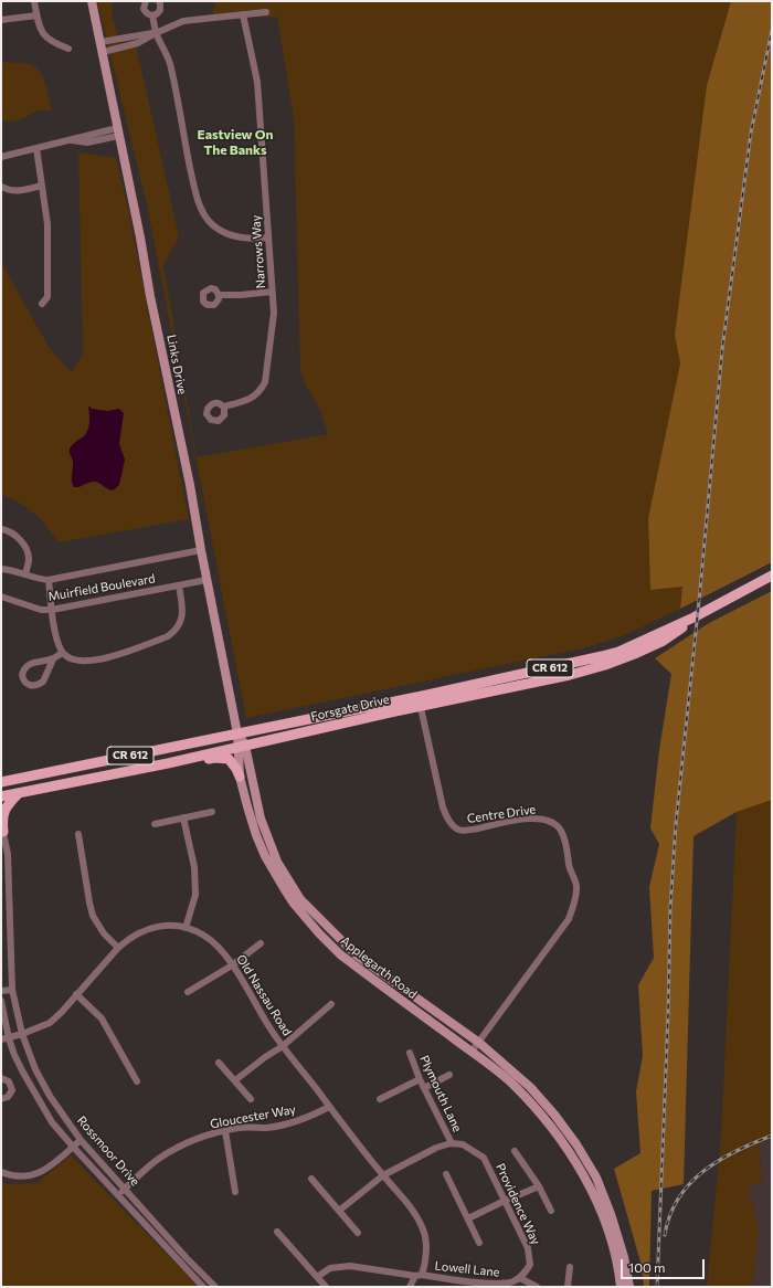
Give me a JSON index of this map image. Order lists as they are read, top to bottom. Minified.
{"streets":{"main road":["Links Drive","CR 612","Forsgate Drive","Applegarth Road"],"street":["Narrows Way","Muirfield Boulevard","Centre Drive","Old Nassau Road","Plymouth Lane","Gloucester Way","Rossmoor Drive","Providence Way","Lowell Lane"]},"crossings":[["Links Drive","Muirfield Boulevard"],["Links Drive","Forsgate Drive"],["Links Drive","Applegarth Road"],["Forsgate Drive","Centre Drive"],["Forsgate Drive","Applegarth Road"],["Centre Drive","Applegarth Road"],["Old Nassau Road","Gloucester Way"],["Old Nassau Road","Rossmoor Drive"],["Old Nassau Road","Lowell Lane"],["Plymouth Lane","Providence Way"],["Gloucester Way","Rossmoor Drive"],["Providence Way","Lowell Lane"]],"districts":["Eastview On The Banks"],"scale_bar":"100 m"}
